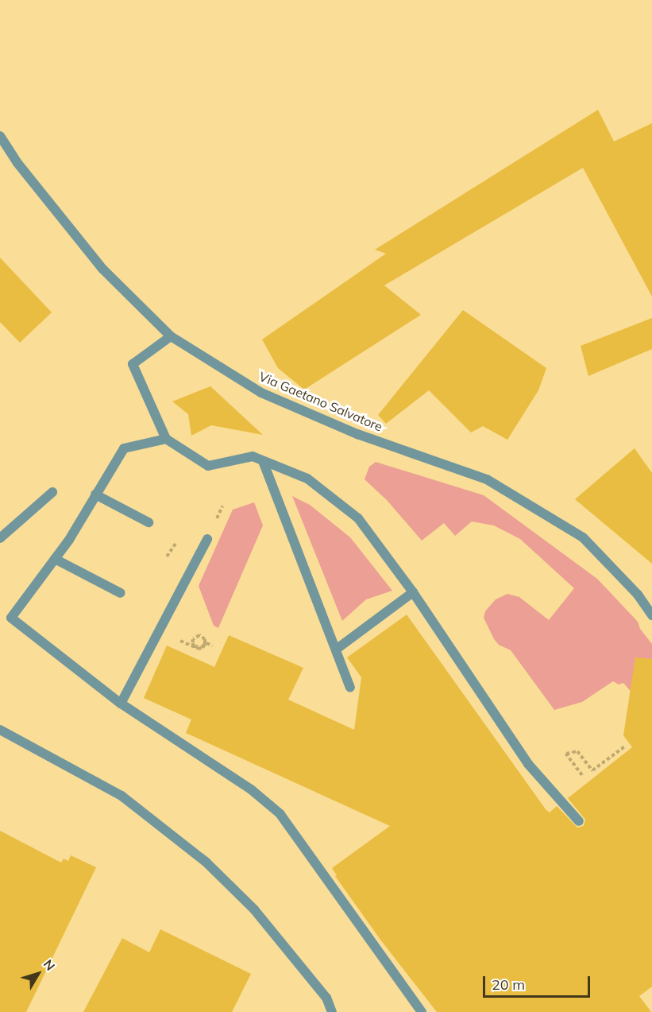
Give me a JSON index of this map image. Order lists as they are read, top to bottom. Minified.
{"streets":{"street":["Via Gaetano Salvatore"]},"scale_bar":"20 m","north":"top right"}
